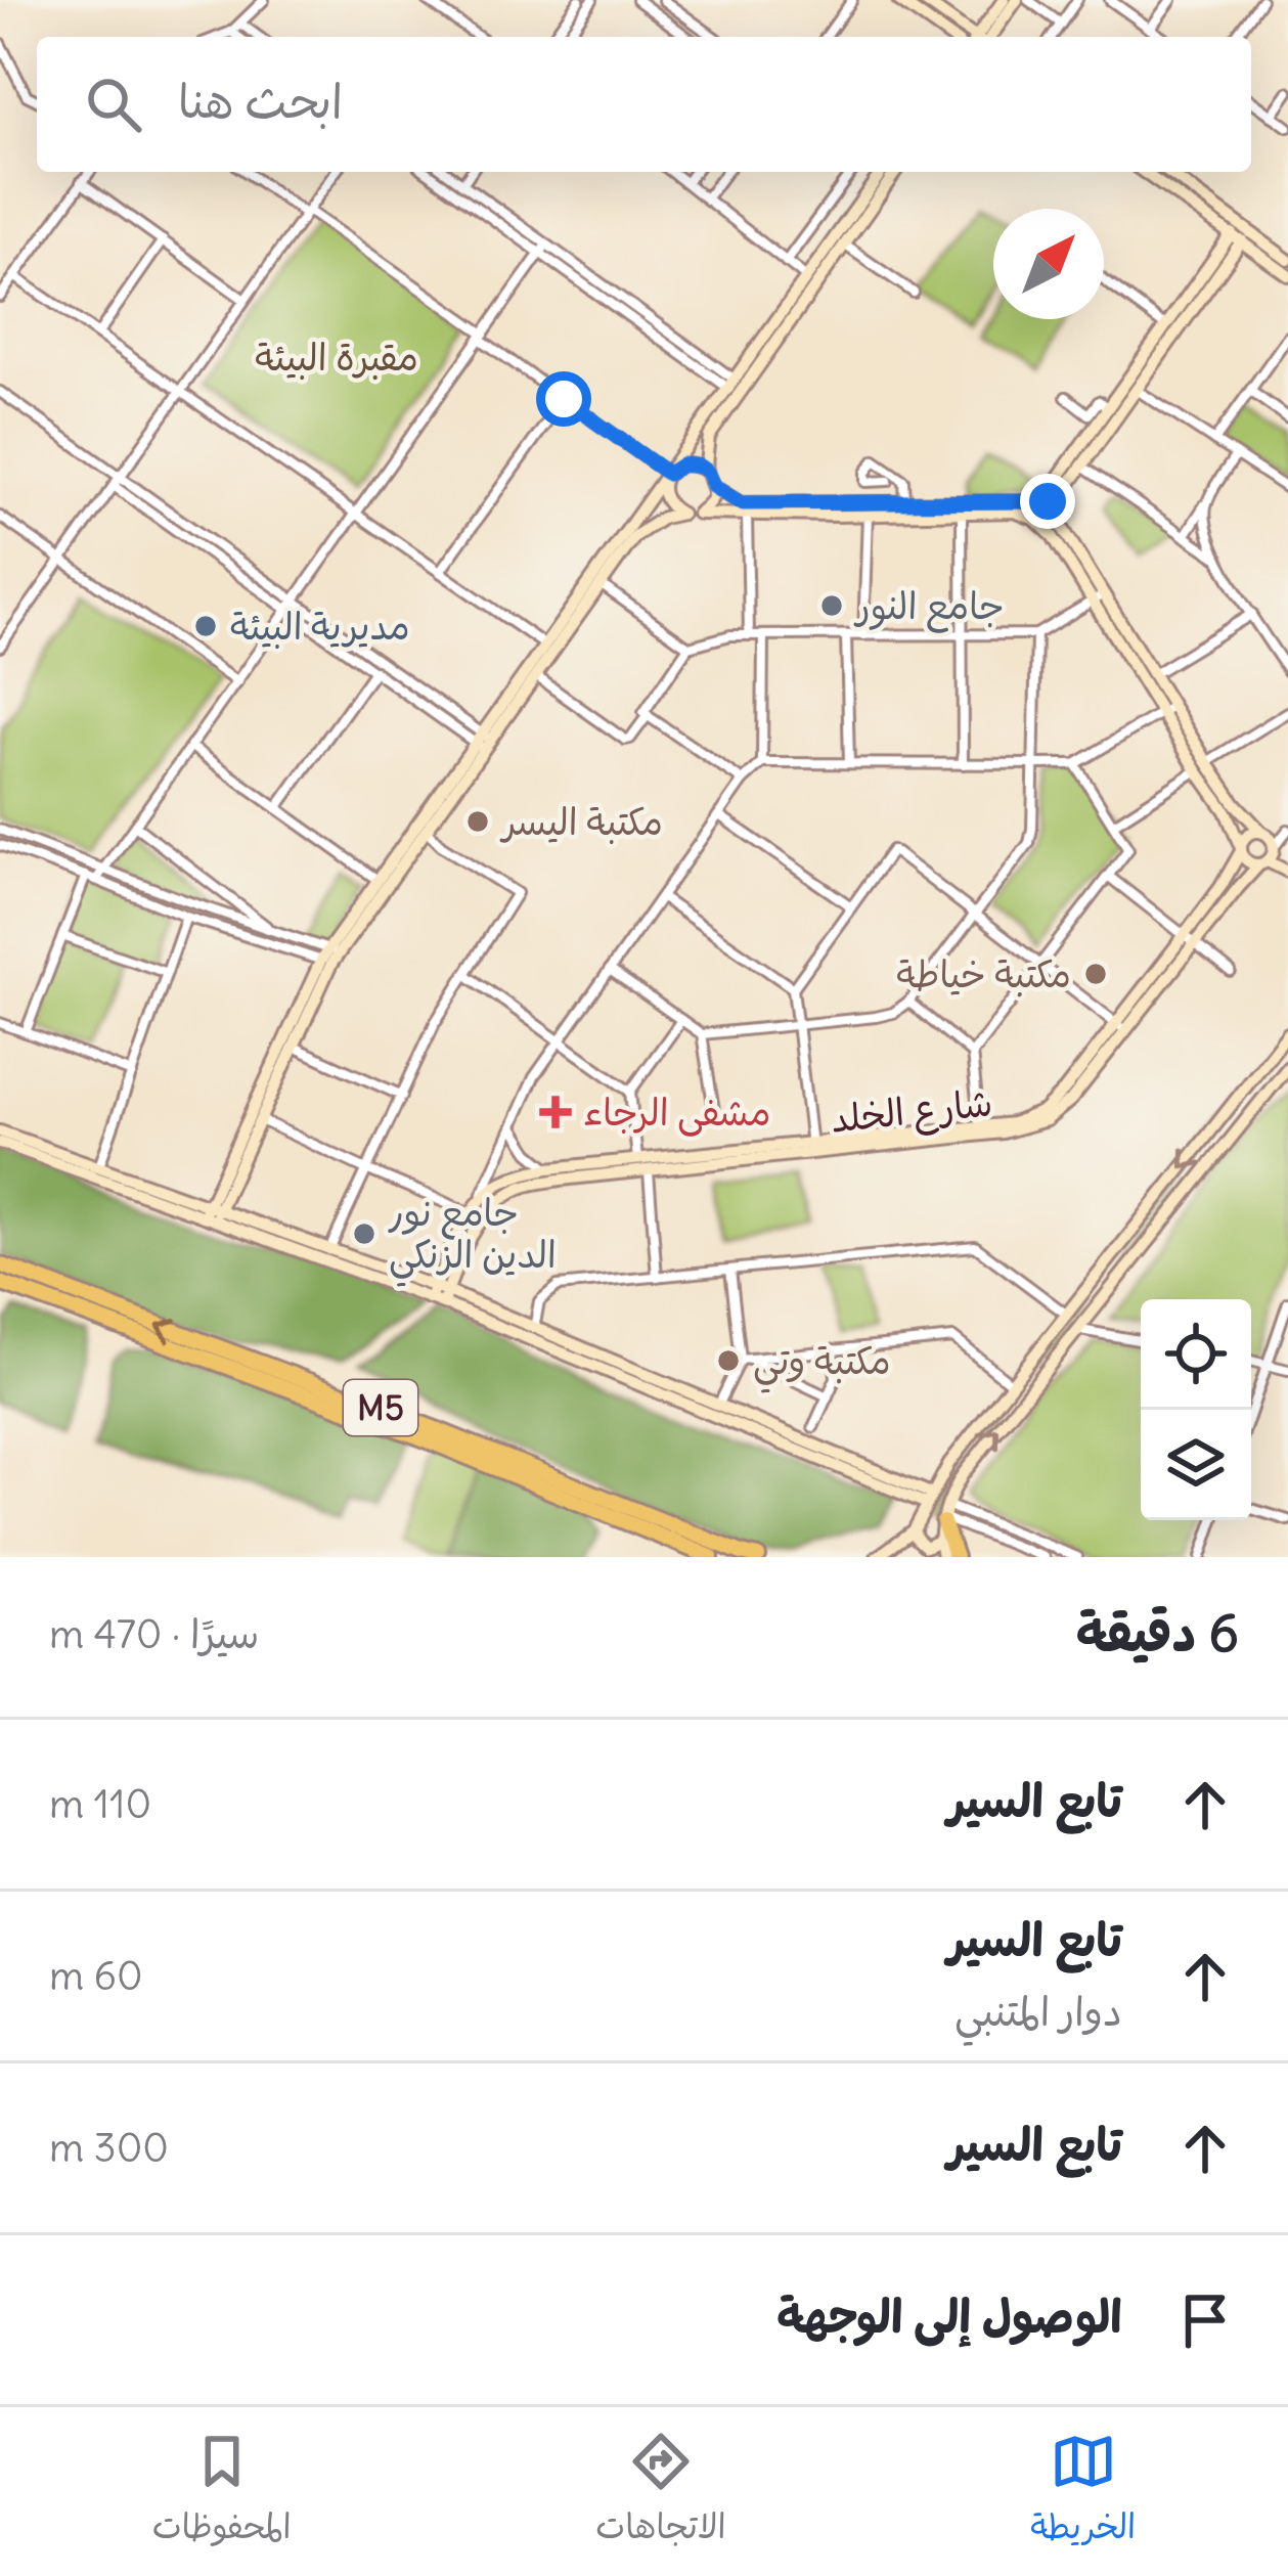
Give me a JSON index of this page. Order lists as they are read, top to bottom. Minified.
{"streets":{"highway":["M5"],"street":["شارع الخلد"]},"parks":["مقبرة البيئة"],"places":{"other":["جامع النور","مديرية البيئة","مكتبة اليسر","مكتبة خياطة","جامع نور الدين الزنكي","مكتبة وتي"],"health":["مشفى الرجاء"]},"north":"top right","page":{"search":"ابحث هنا","heading":["6 دقيقة","سيرًا · 470 m"],"list":[["تابع السير","110 m"],["تابع السير","دوار المتنبي","60 m"],["تابع السير","300 m"],"الوصول إلى الوجهة"],"nav":["الخريطة","الاتجاهات","المحفوظات"]}}
